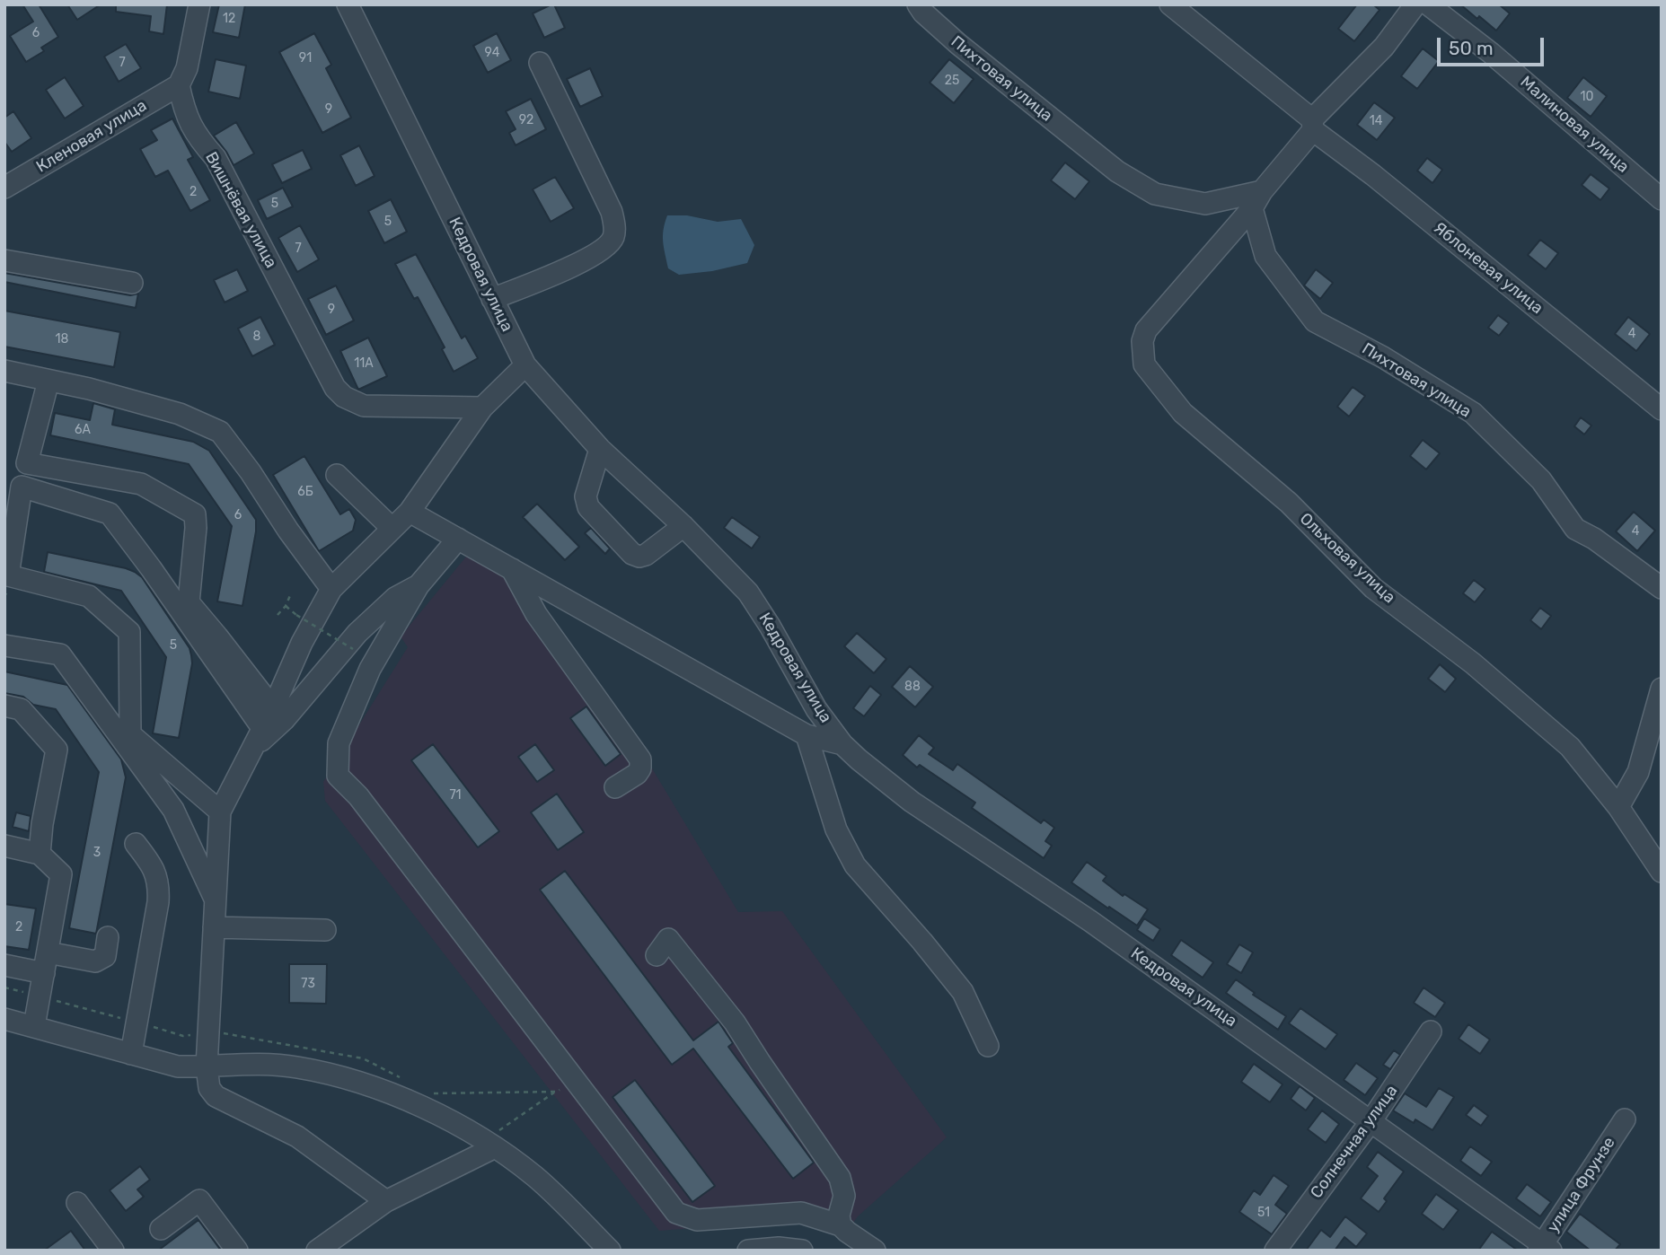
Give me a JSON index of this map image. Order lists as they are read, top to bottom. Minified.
{"streets":{"street":["Пихтовая улица","Малиновая улица","Кленовая улица","Вишнёвая улица","Яблоневая улица","Кедровая улица","Ольховая улица","Солнечная улица","улица Фрунзе"]},"crossings":[["Пихтовая улица","Ольховая улица"],["Кленовая улица","Вишнёвая улица"],["Кедровая улица","Солнечная улица"],["Кедровая улица","улица Фрунзе"]],"house_numbers":["12","6","94","91","7","25","10","9","92","14","2","5","5","7","9","4","8","18","11А","6А","6Б","6","4","5","88","71","3","2","73","51"],"scale_bar":"50 m"}
